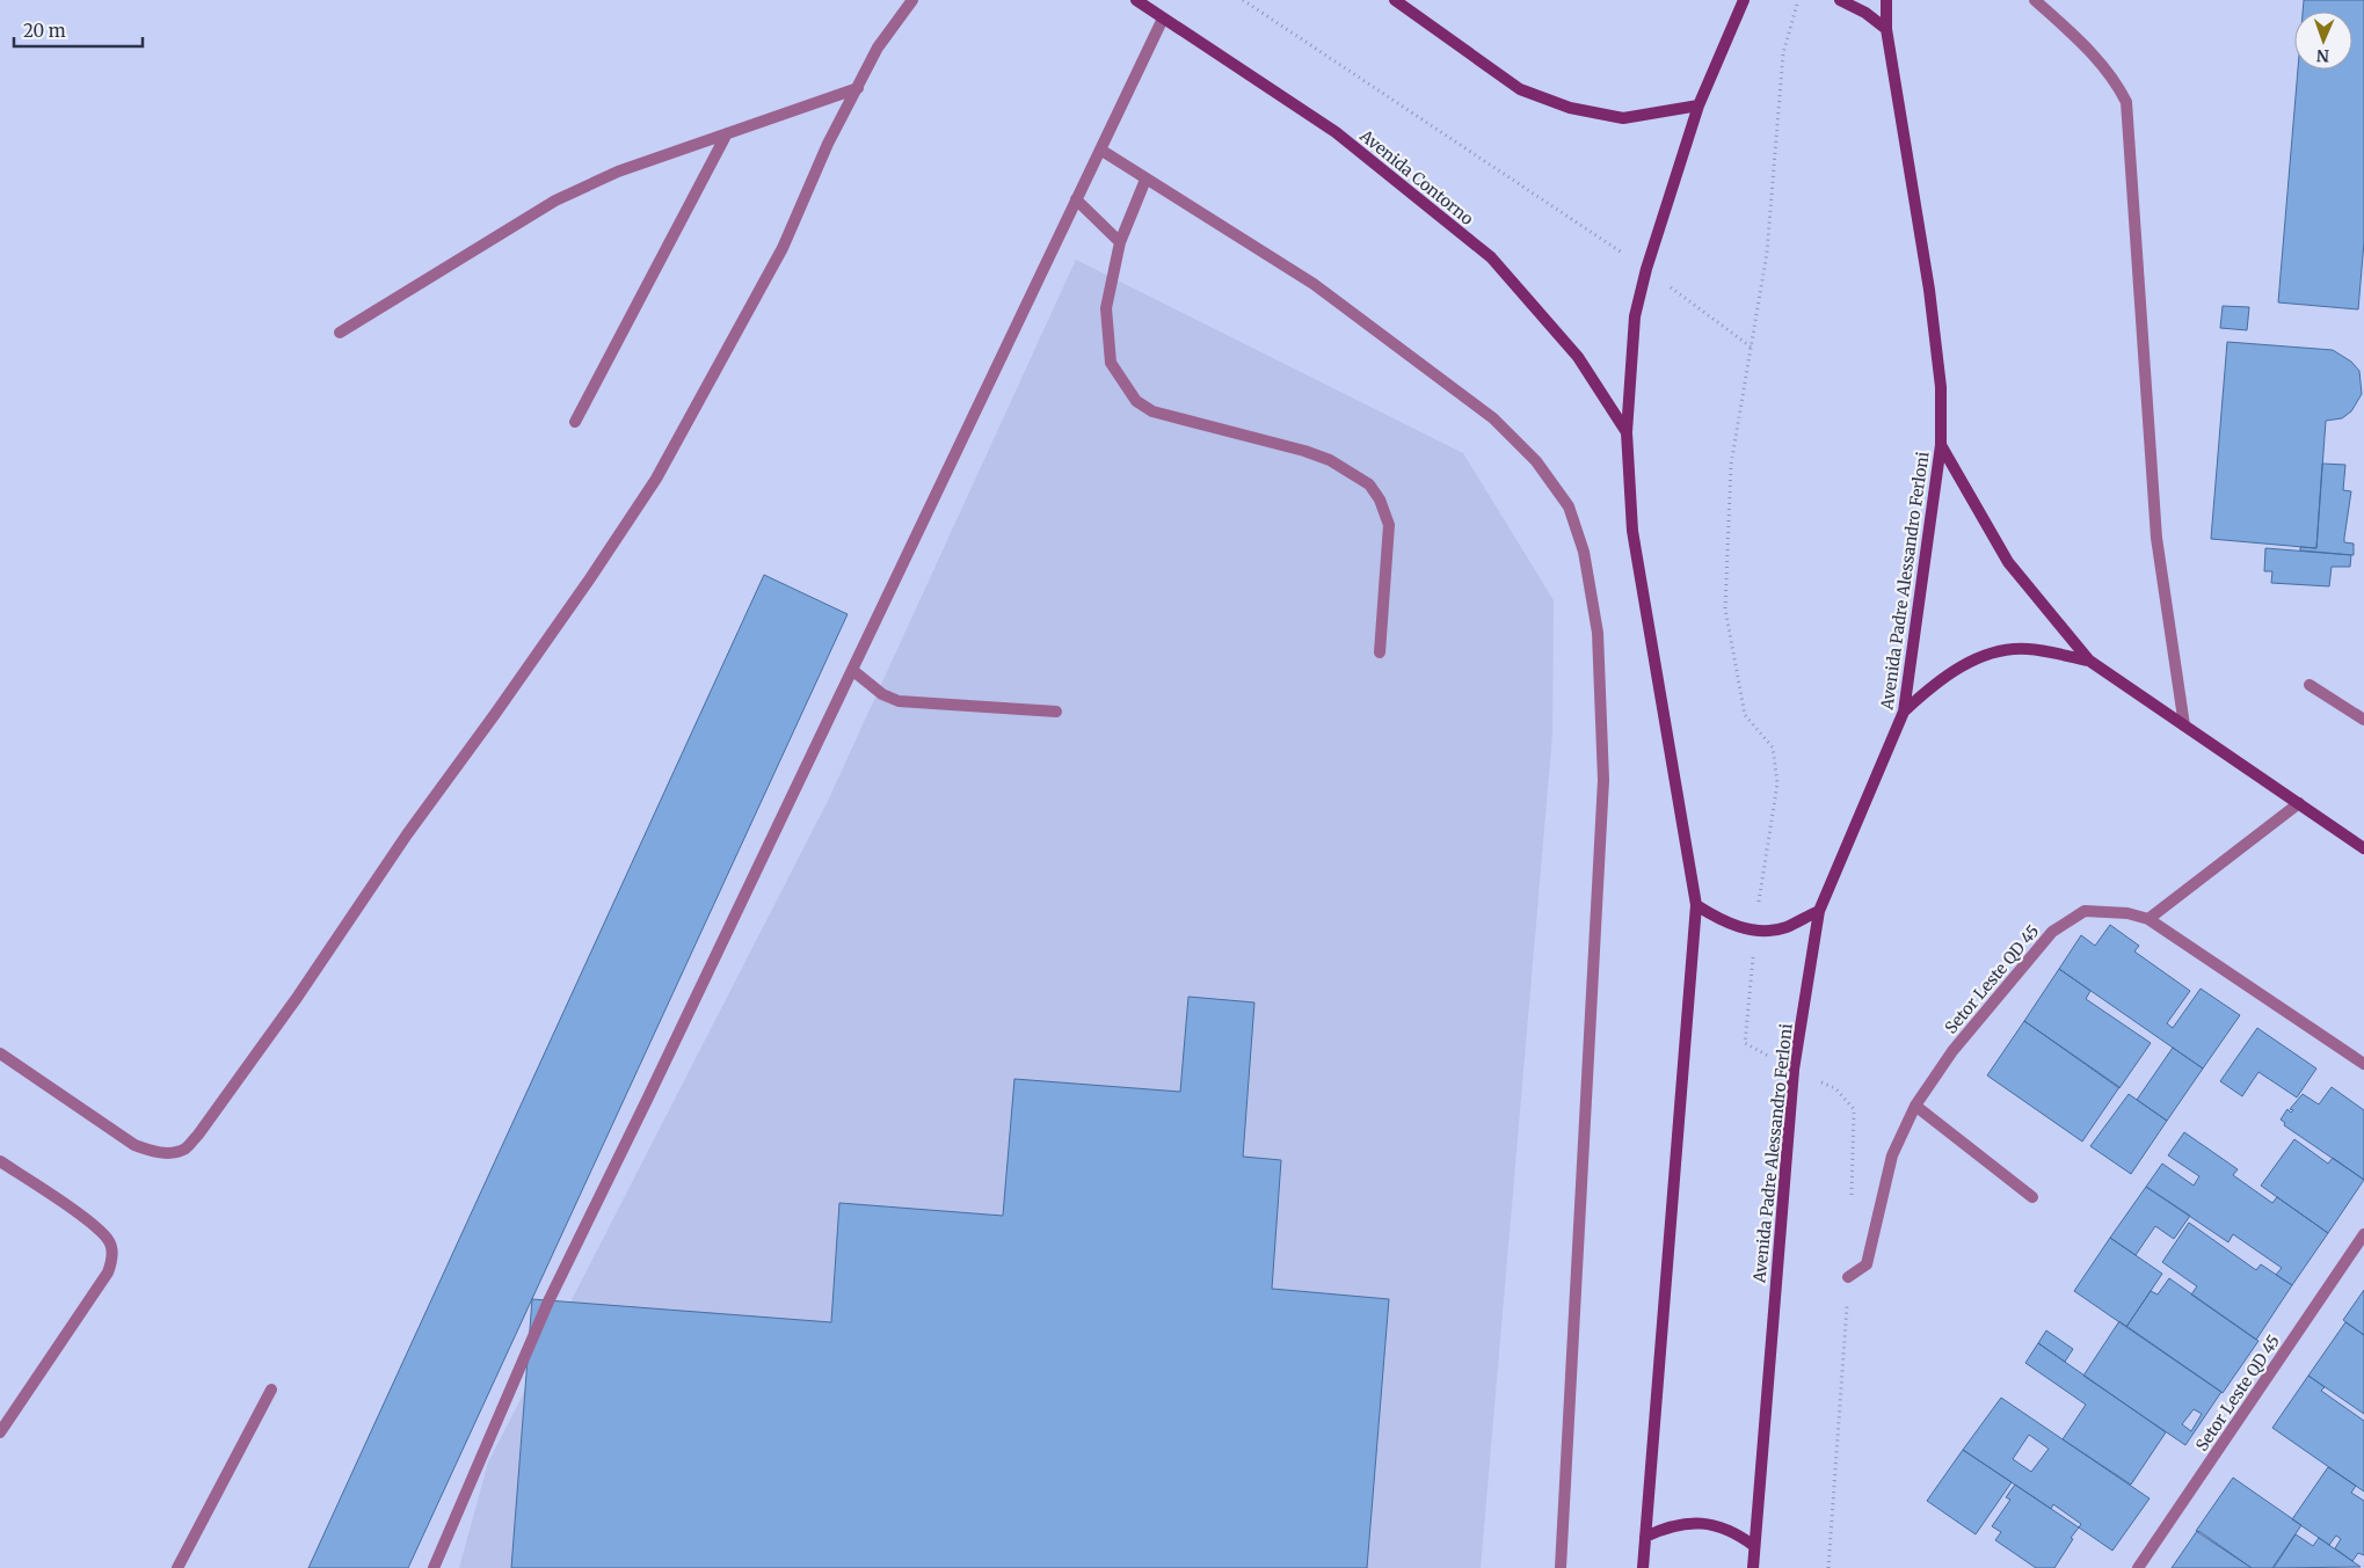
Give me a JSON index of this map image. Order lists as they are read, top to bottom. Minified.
{"streets":{"main road":["Avenida Contorno","Avenida Padre Alessandro Ferloni"],"street":["Setor Leste QD 45"]},"scale_bar":"20 m","north":"bottom"}
